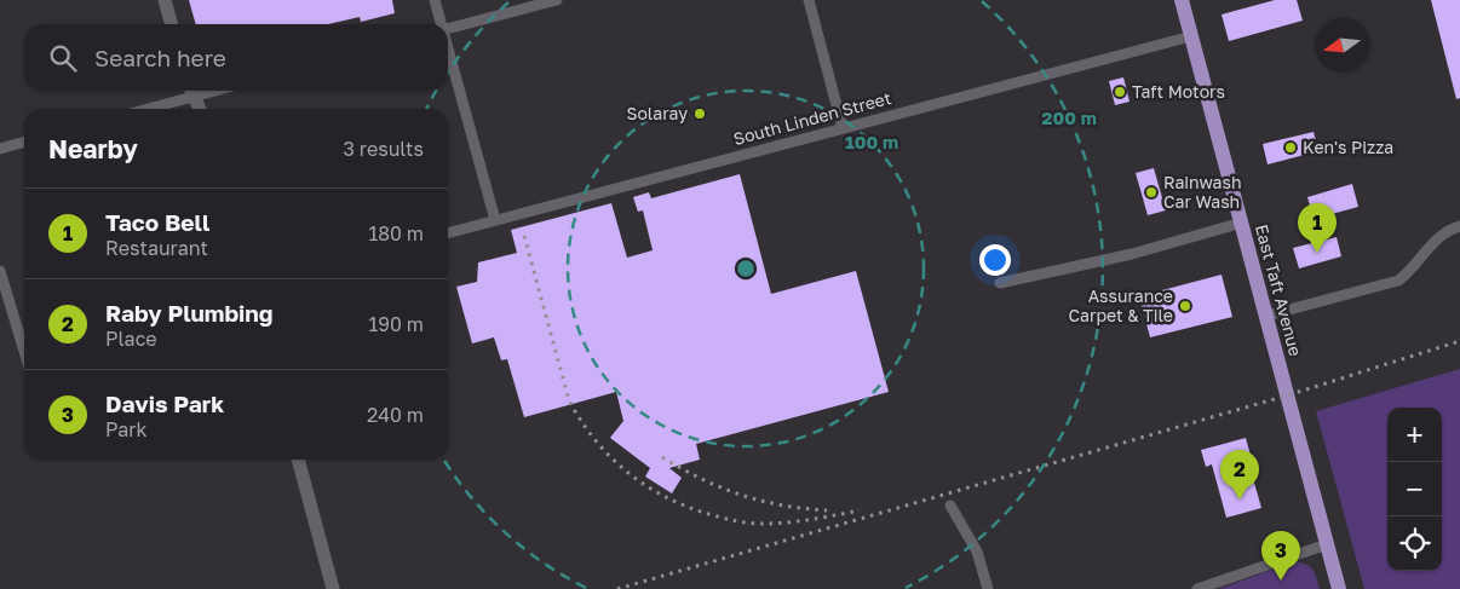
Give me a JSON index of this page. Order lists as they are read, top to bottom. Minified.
{"streets":{"main road":["East Taft Avenue"],"street":["South Linden Street"]},"crossings":[["South Linden Street","East Taft Avenue"]],"places":["Taft Motors","Solaray","Ken's Pizza","Rainwash Car Wash","Assurance Carpet & Tile"],"north":"left","page":{"search":"Search here","heading":["Nearby","3 results"],"list":[{"mark":"1","name":"Taco Bell","note":"Restaurant","value":"180 m"},{"mark":"2","name":"Raby Plumbing","note":"Place","value":"190 m"},{"mark":"3","name":"Davis Park","note":"Park","value":"240 m"}],"pins":["1","2","3"],"map_buttons":["+","−"]},"rings":["200 m","100 m"]}
